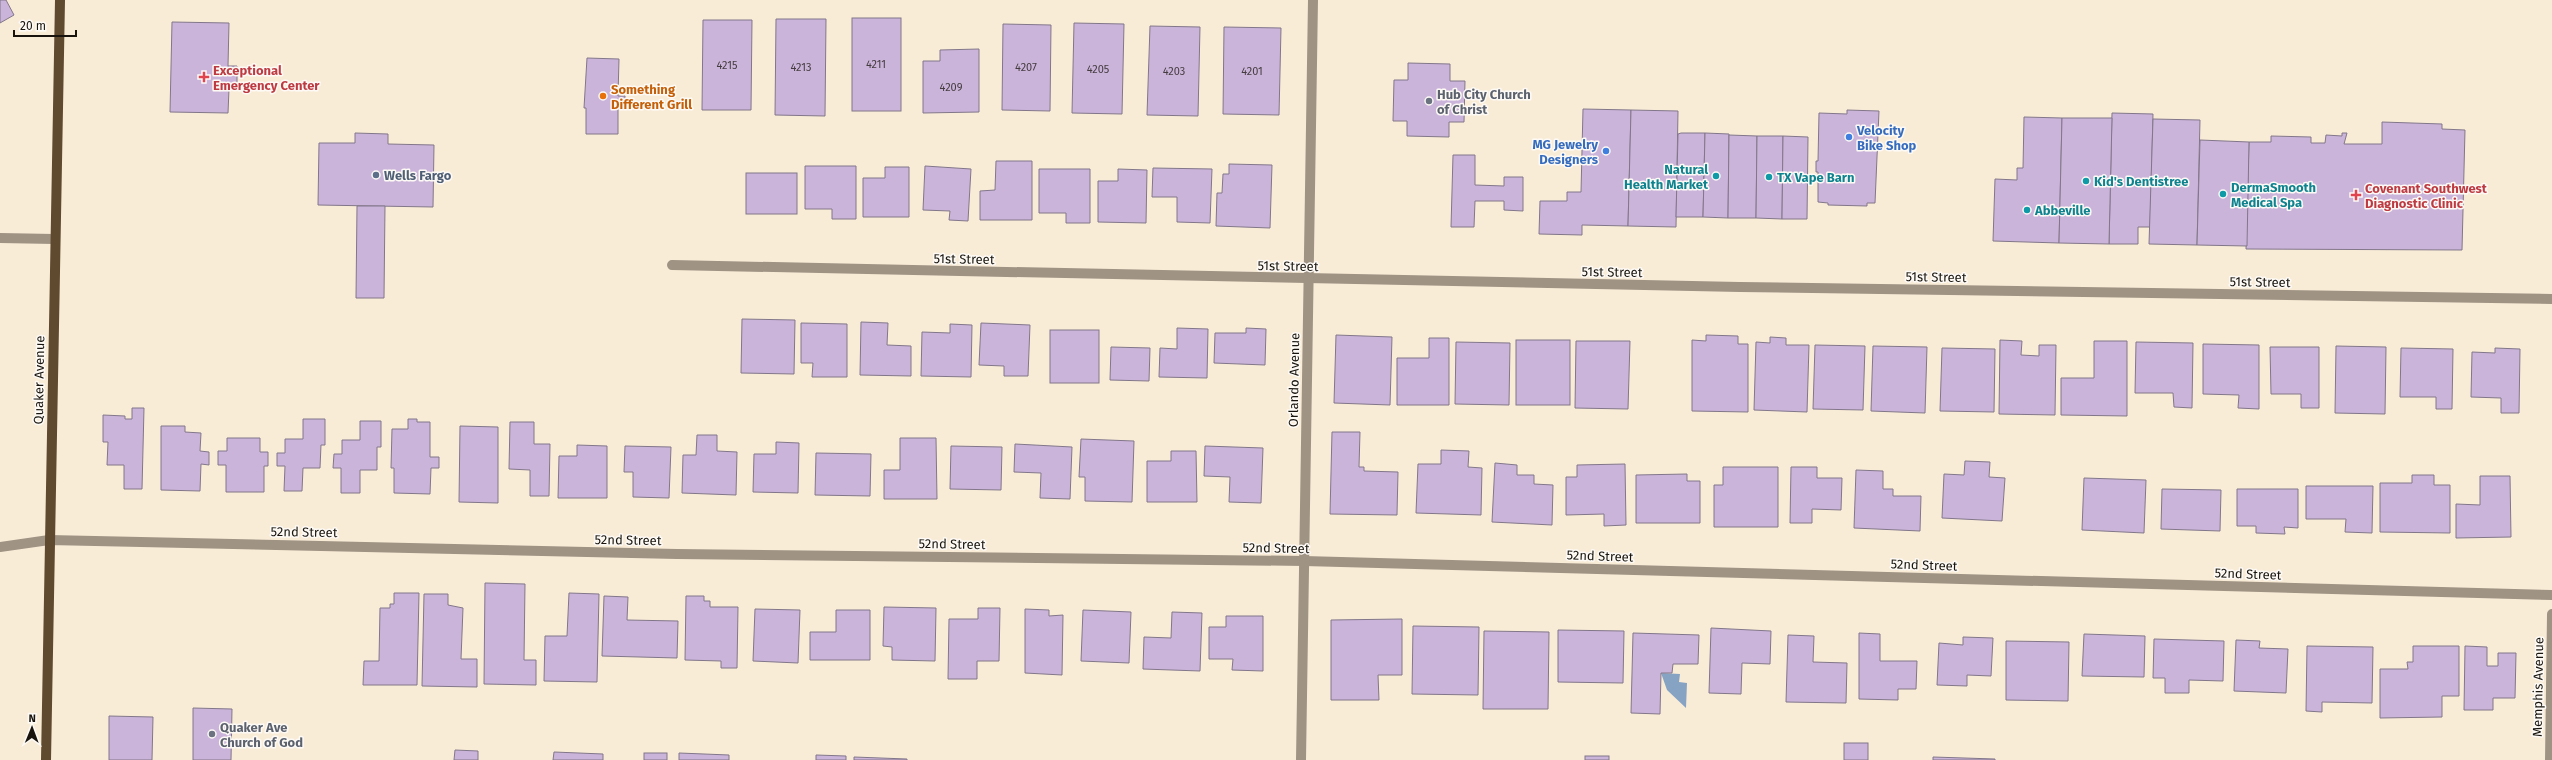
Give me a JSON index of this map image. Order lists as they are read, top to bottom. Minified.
{"streets":{"main road":["Quaker Avenue"],"street":["51st Street","Orlando Avenue","52nd Street","Memphis Avenue"]},"crossings":[["51st Street","Orlando Avenue"],["Quaker Avenue","52nd Street"],["Orlando Avenue","52nd Street"]],"places":{"health":["Exceptional Emergency Center","Covenant Southwest Diagnostic Clinic"],"other":["Something Different Grill","Hub City Church of Christ","Velocity Bike Shop","MG Jewelry Designers","Wells Fargo","Natural Health Market","TX Vape Barn","Kid's Dentistree","DermaSmooth Medical Spa","Abbeville","Quaker Ave Church of God"]},"house_numbers":["4211","4215","4213","4207","4205","4203","4201","4209"],"scale_bar":"20 m","north":"top"}
